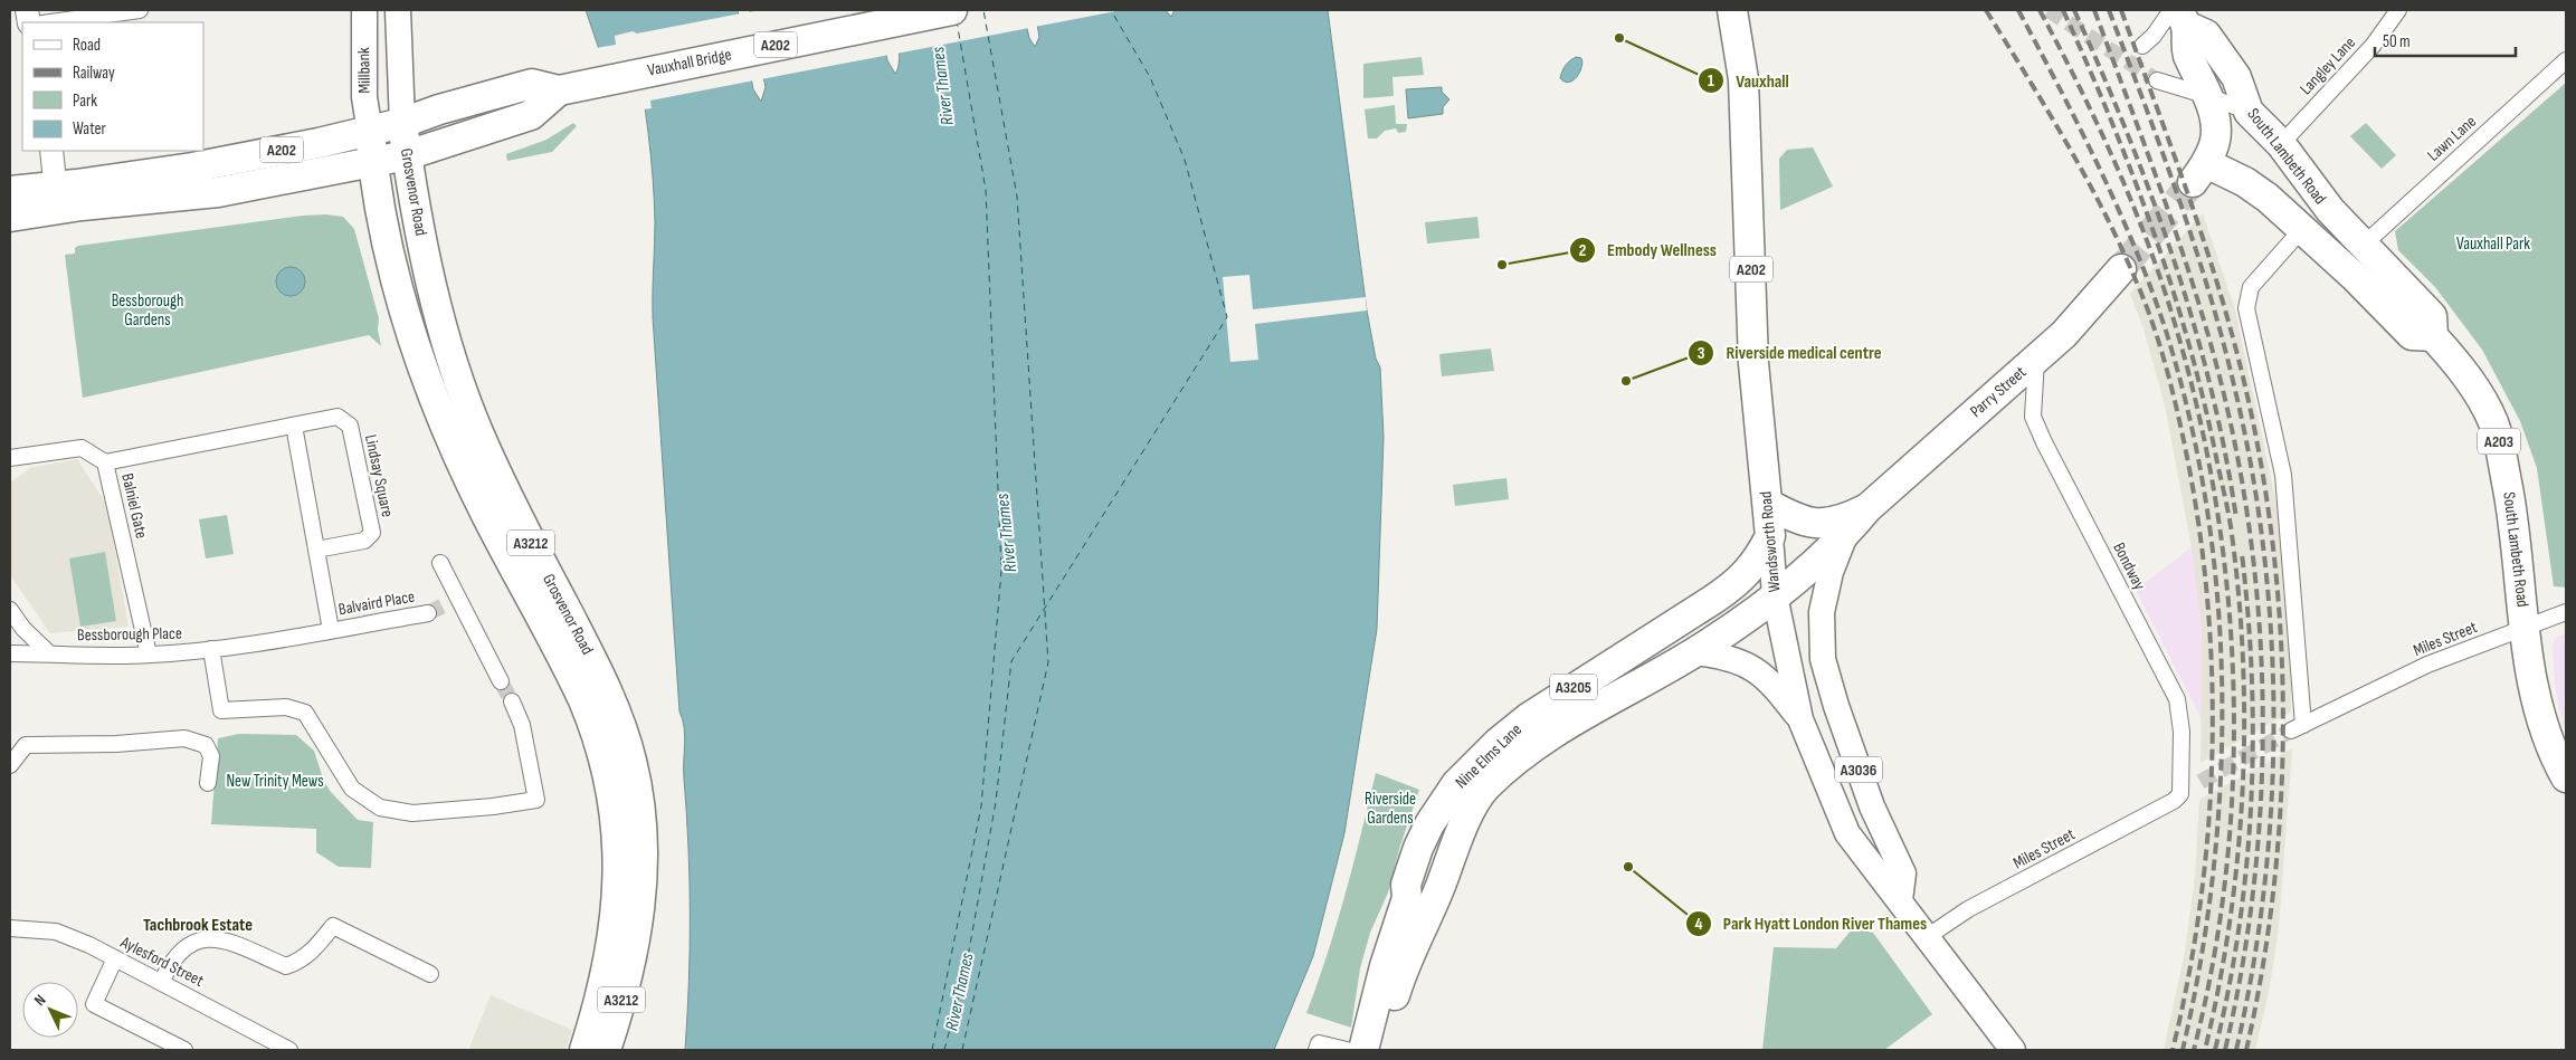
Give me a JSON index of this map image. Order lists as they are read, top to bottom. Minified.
{"streets":{"highway":["A202","Vauxhall Bridge","South Lambeth Road","Grosvenor Road","Parry Street","A203","Wandsworth Road","A3212","A3205","Nine Elms Lane"],"main road":["Millbank","A3036"],"street":["Langley Lane","Lawn Lane","Lindsay Square","Balniel Gate","Bondway","Balvaird Place","Bessborough Place","Miles Street","Aylesford Street"]},"crossings":[["A202","Vauxhall Bridge"],["A202","Millbank"],["A202","Grosvenor Road"],["Vauxhall Bridge","Millbank"],["Vauxhall Bridge","Grosvenor Road"],["Langley Lane","South Lambeth Road"],["Millbank","Grosvenor Road"],["Lawn Lane","South Lambeth Road"],["South Lambeth Road","Miles Street"],["Parry Street","Wandsworth Road"],["Parry Street","Bondway"],["Parry Street","Nine Elms Lane"],["Parry Street","A3036"],["Lindsay Square","Balniel Gate"],["Balniel Gate","Bessborough Place"],["Wandsworth Road","Nine Elms Lane"],["Wandsworth Road","A3036"],["Bondway","Miles Street"],["Balvaird Place","Bessborough Place"]],"districts":["Tachbrook Estate"],"water":["River Thames"],"parks":["Vauxhall Park","Bessborough Gardens","New Trinity Mews","Riverside Gardens"],"places":["Vauxhall","Embody Wellness","Riverside medical centre","Park Hyatt London River Thames"],"legend":["Road","Railway","Park","Water"],"scale_bar":"50 m","north":"top left"}
